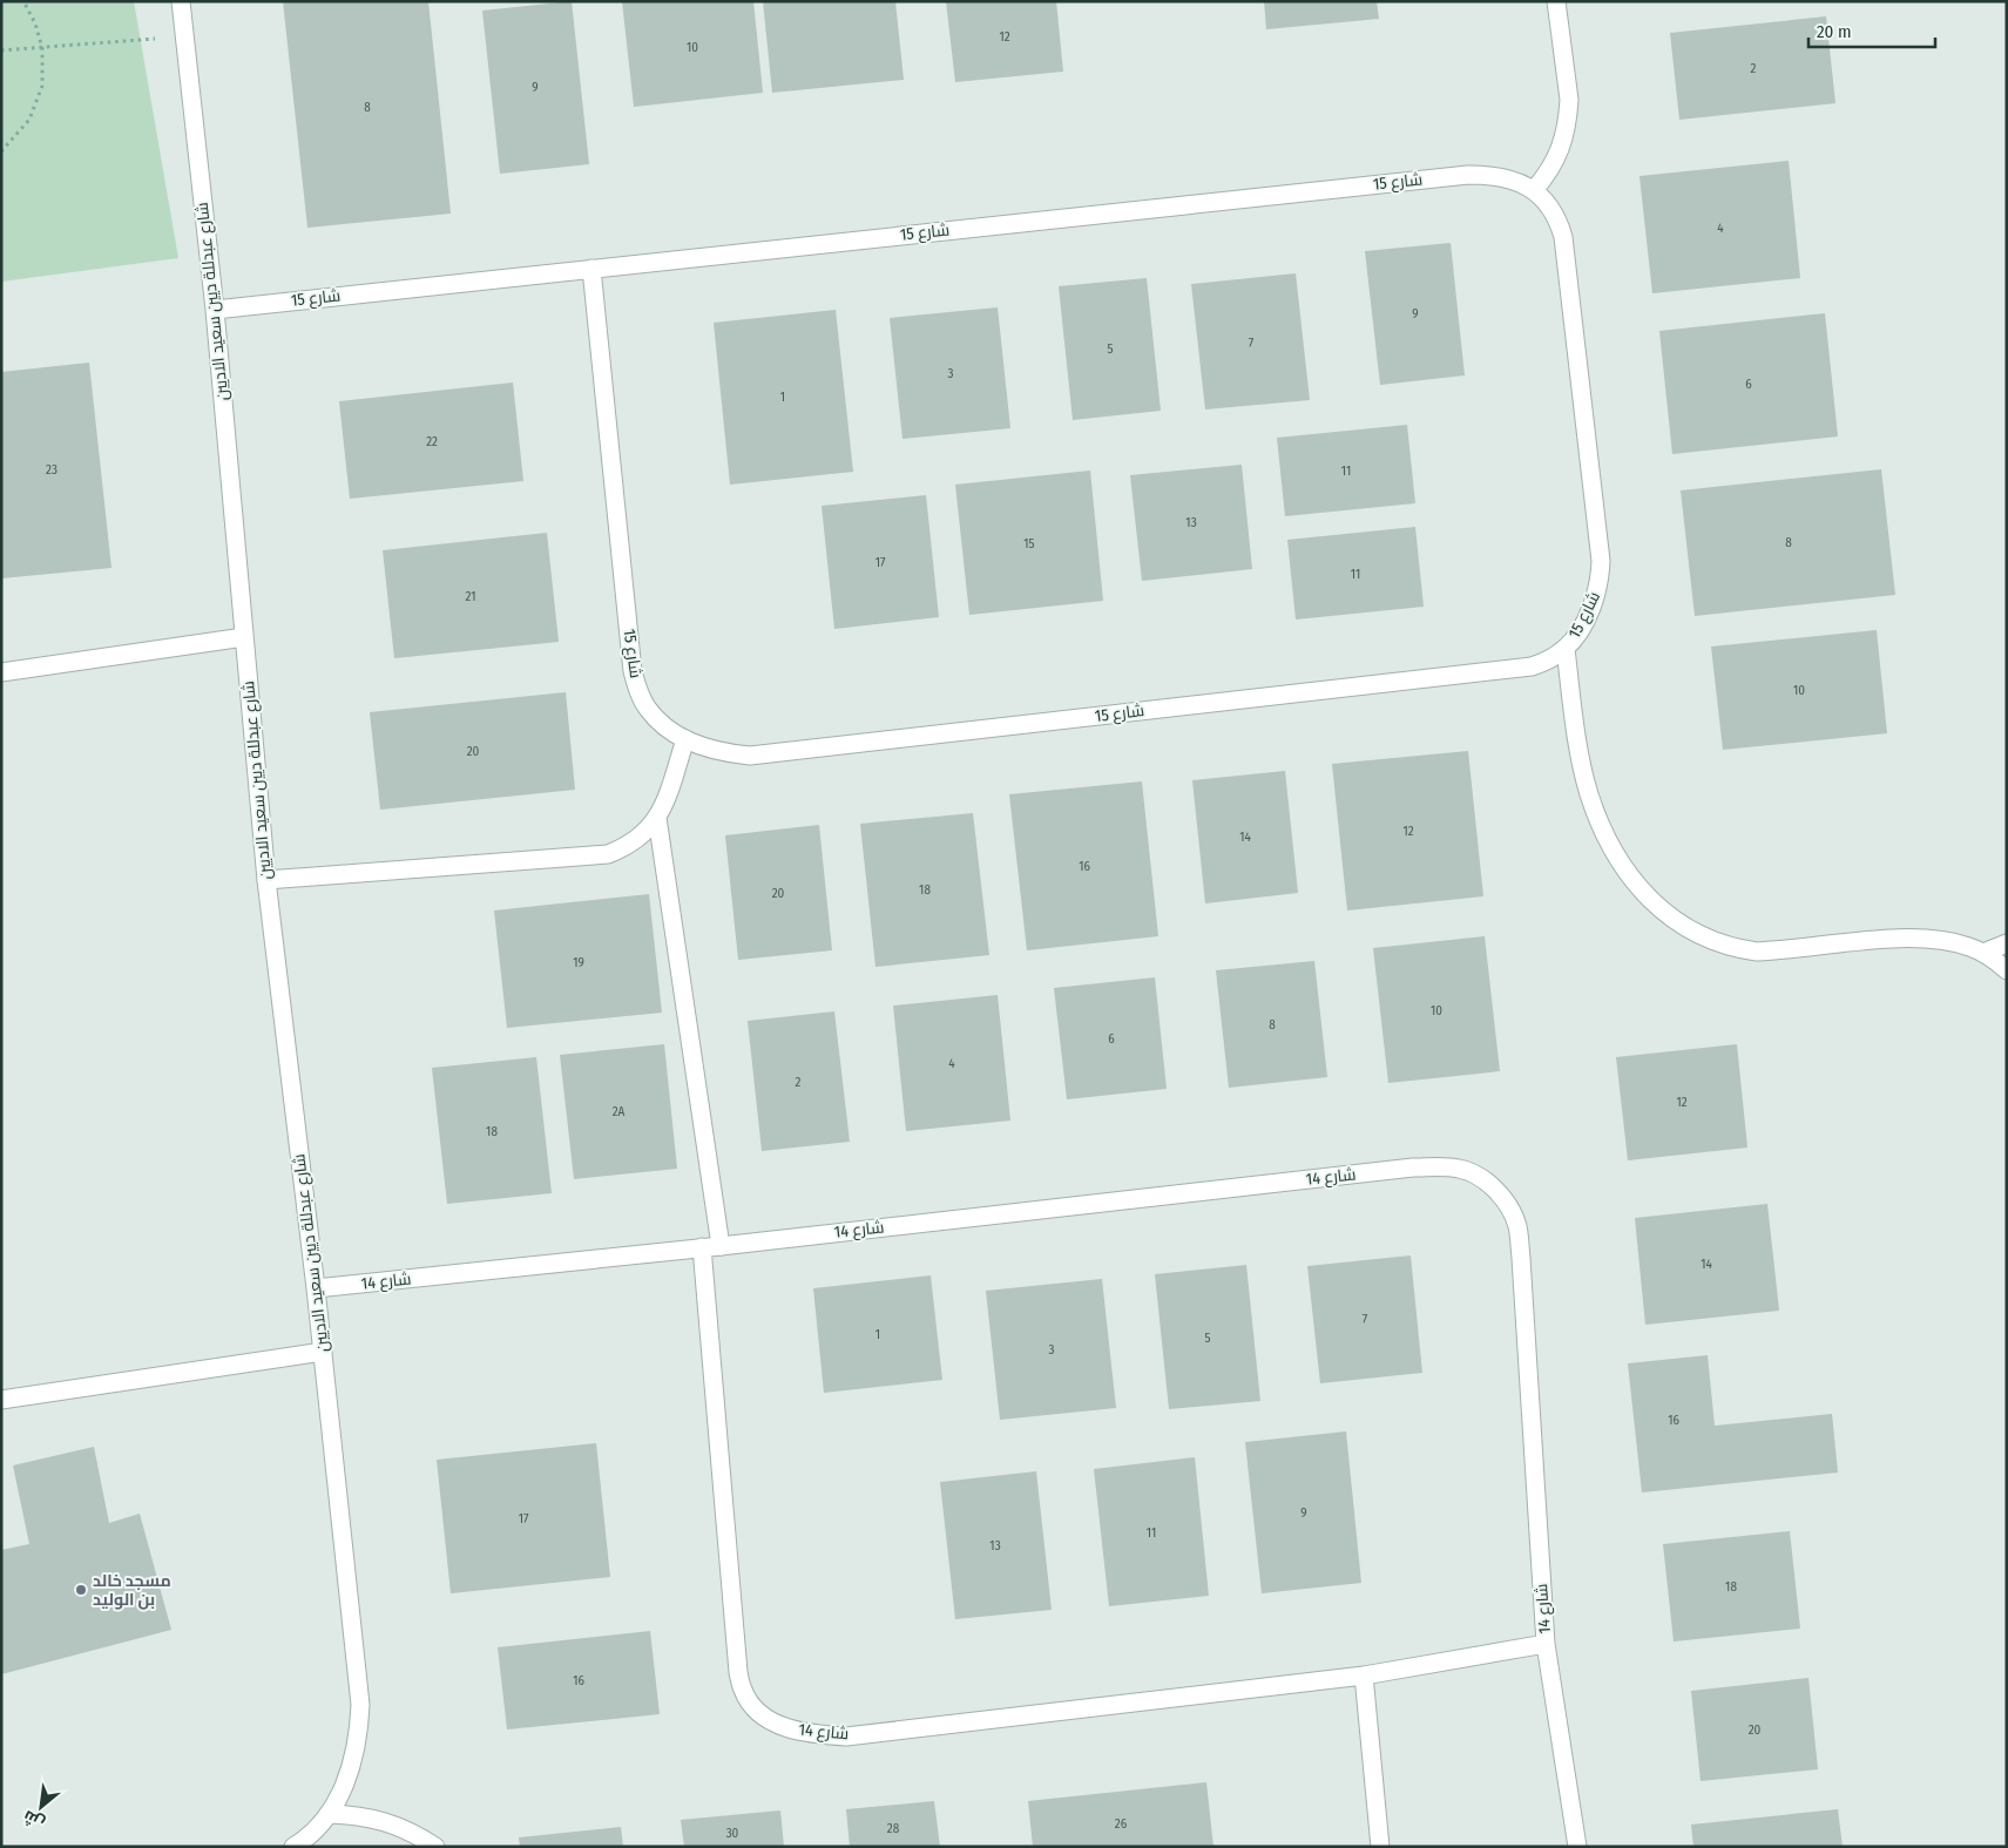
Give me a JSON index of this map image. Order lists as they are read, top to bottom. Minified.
{"streets":{"street":["شارع 15","شارع عبدللة ديين سعيد الاديين","شارع 14"]},"crossings":[["شارع 15","شارع عبدللة ديين سعيد الاديين"],["شارع عبدللة ديين سعيد الاديين","شارع 14"]],"places":["مسجد خالد بن الوليد"],"house_numbers":["12","10","2","9","8","4","9","7","5","3","6","1","22","23","11","13","8","15","17","11","21","10","20","12","14","16","18","20","19","10","8","6","4","2","12","2A","18","14","7","1","5","3","16","9","17","11","13","18","16","20","26","28","30"],"scale_bar":"20 m","north":"bottom left"}
